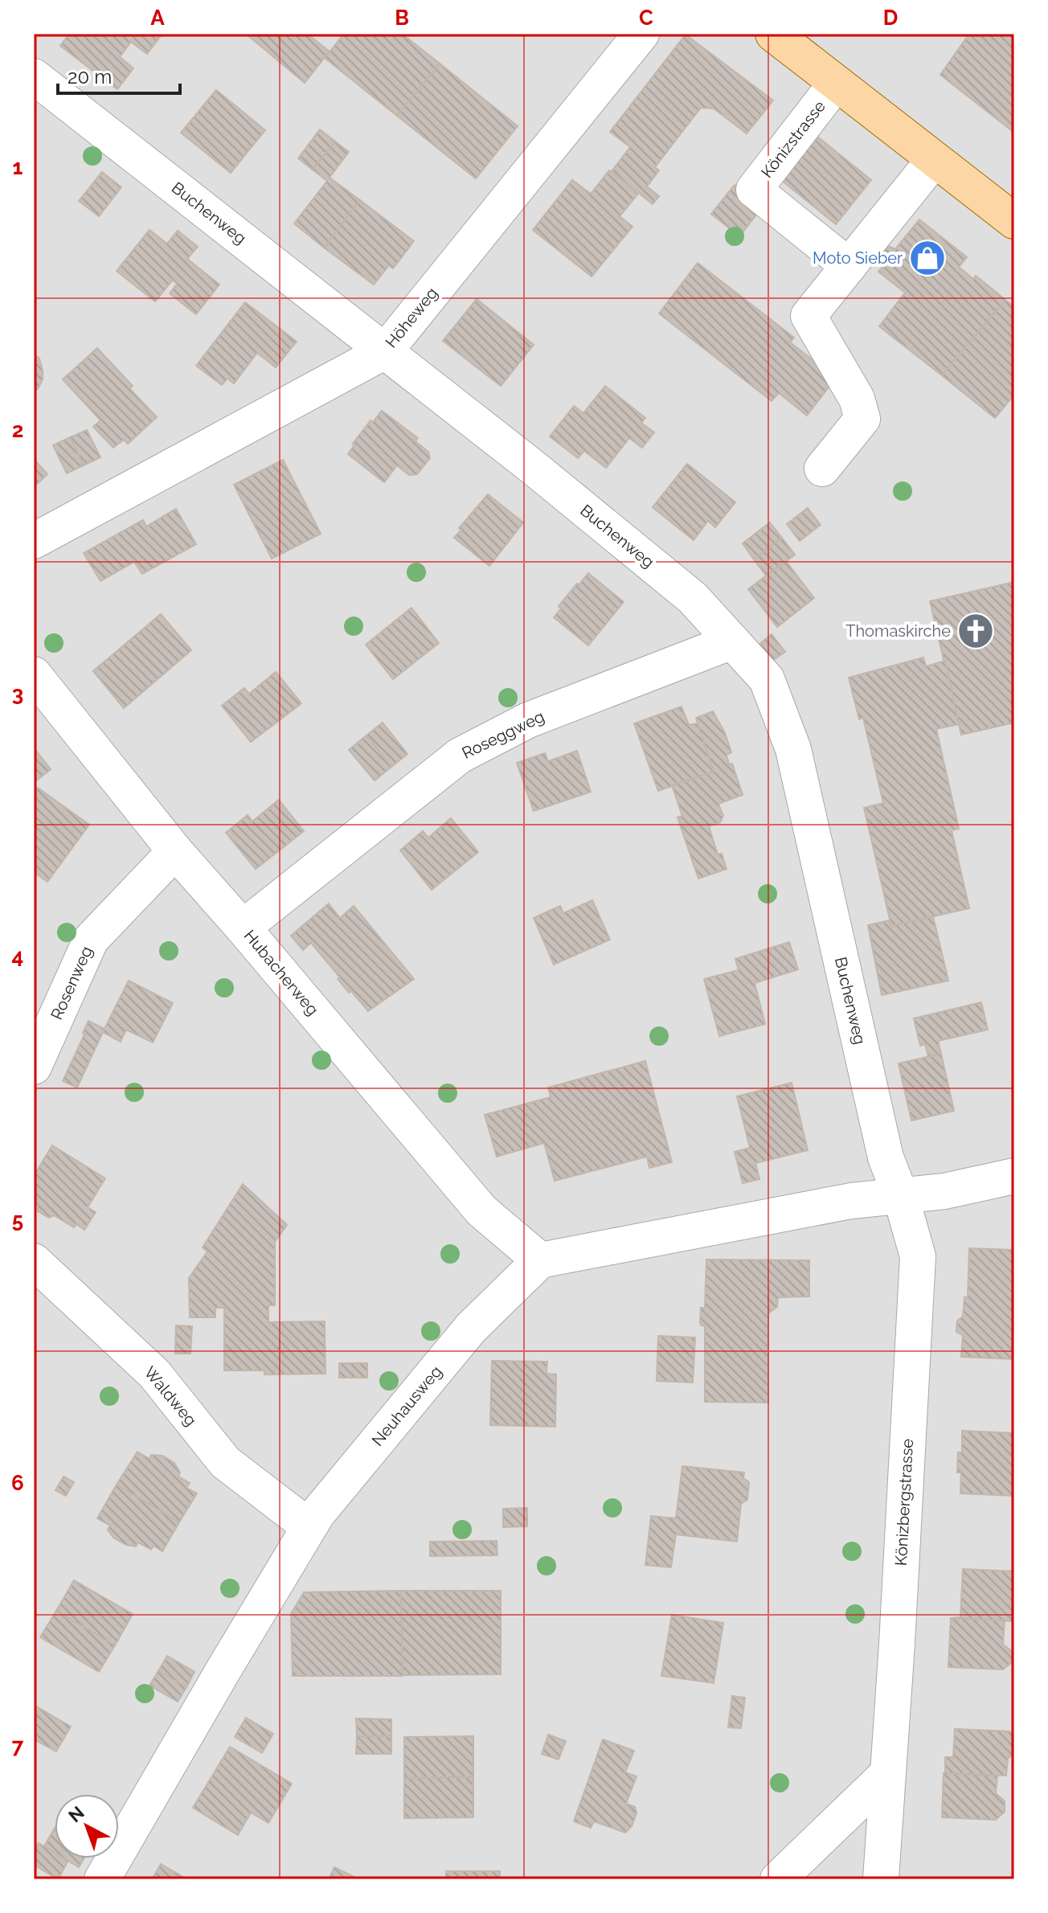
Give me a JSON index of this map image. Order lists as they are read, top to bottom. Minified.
{"streets":{"main road":["Könizstrasse"],"street":["Buchenweg","Höheweg","Roseggweg","Hubacherweg","Rosenweg","Waldweg","Neuhausweg","Könizbergstrasse"]},"crossings":[["Buchenweg","Höheweg"],["Buchenweg","Roseggweg"],["Buchenweg","Könizbergstrasse"],["Roseggweg","Hubacherweg"],["Hubacherweg","Rosenweg"],["Hubacherweg","Neuhausweg"],["Waldweg","Neuhausweg"]],"places":{"shop":["Moto Sieber"],"church":["Thomaskirche"]},"scale_bar":"20 m","north":"top left","grid":{"columns":["A","B","C","D"],"rows":["1","2","3","4","5","6","7"]}}
